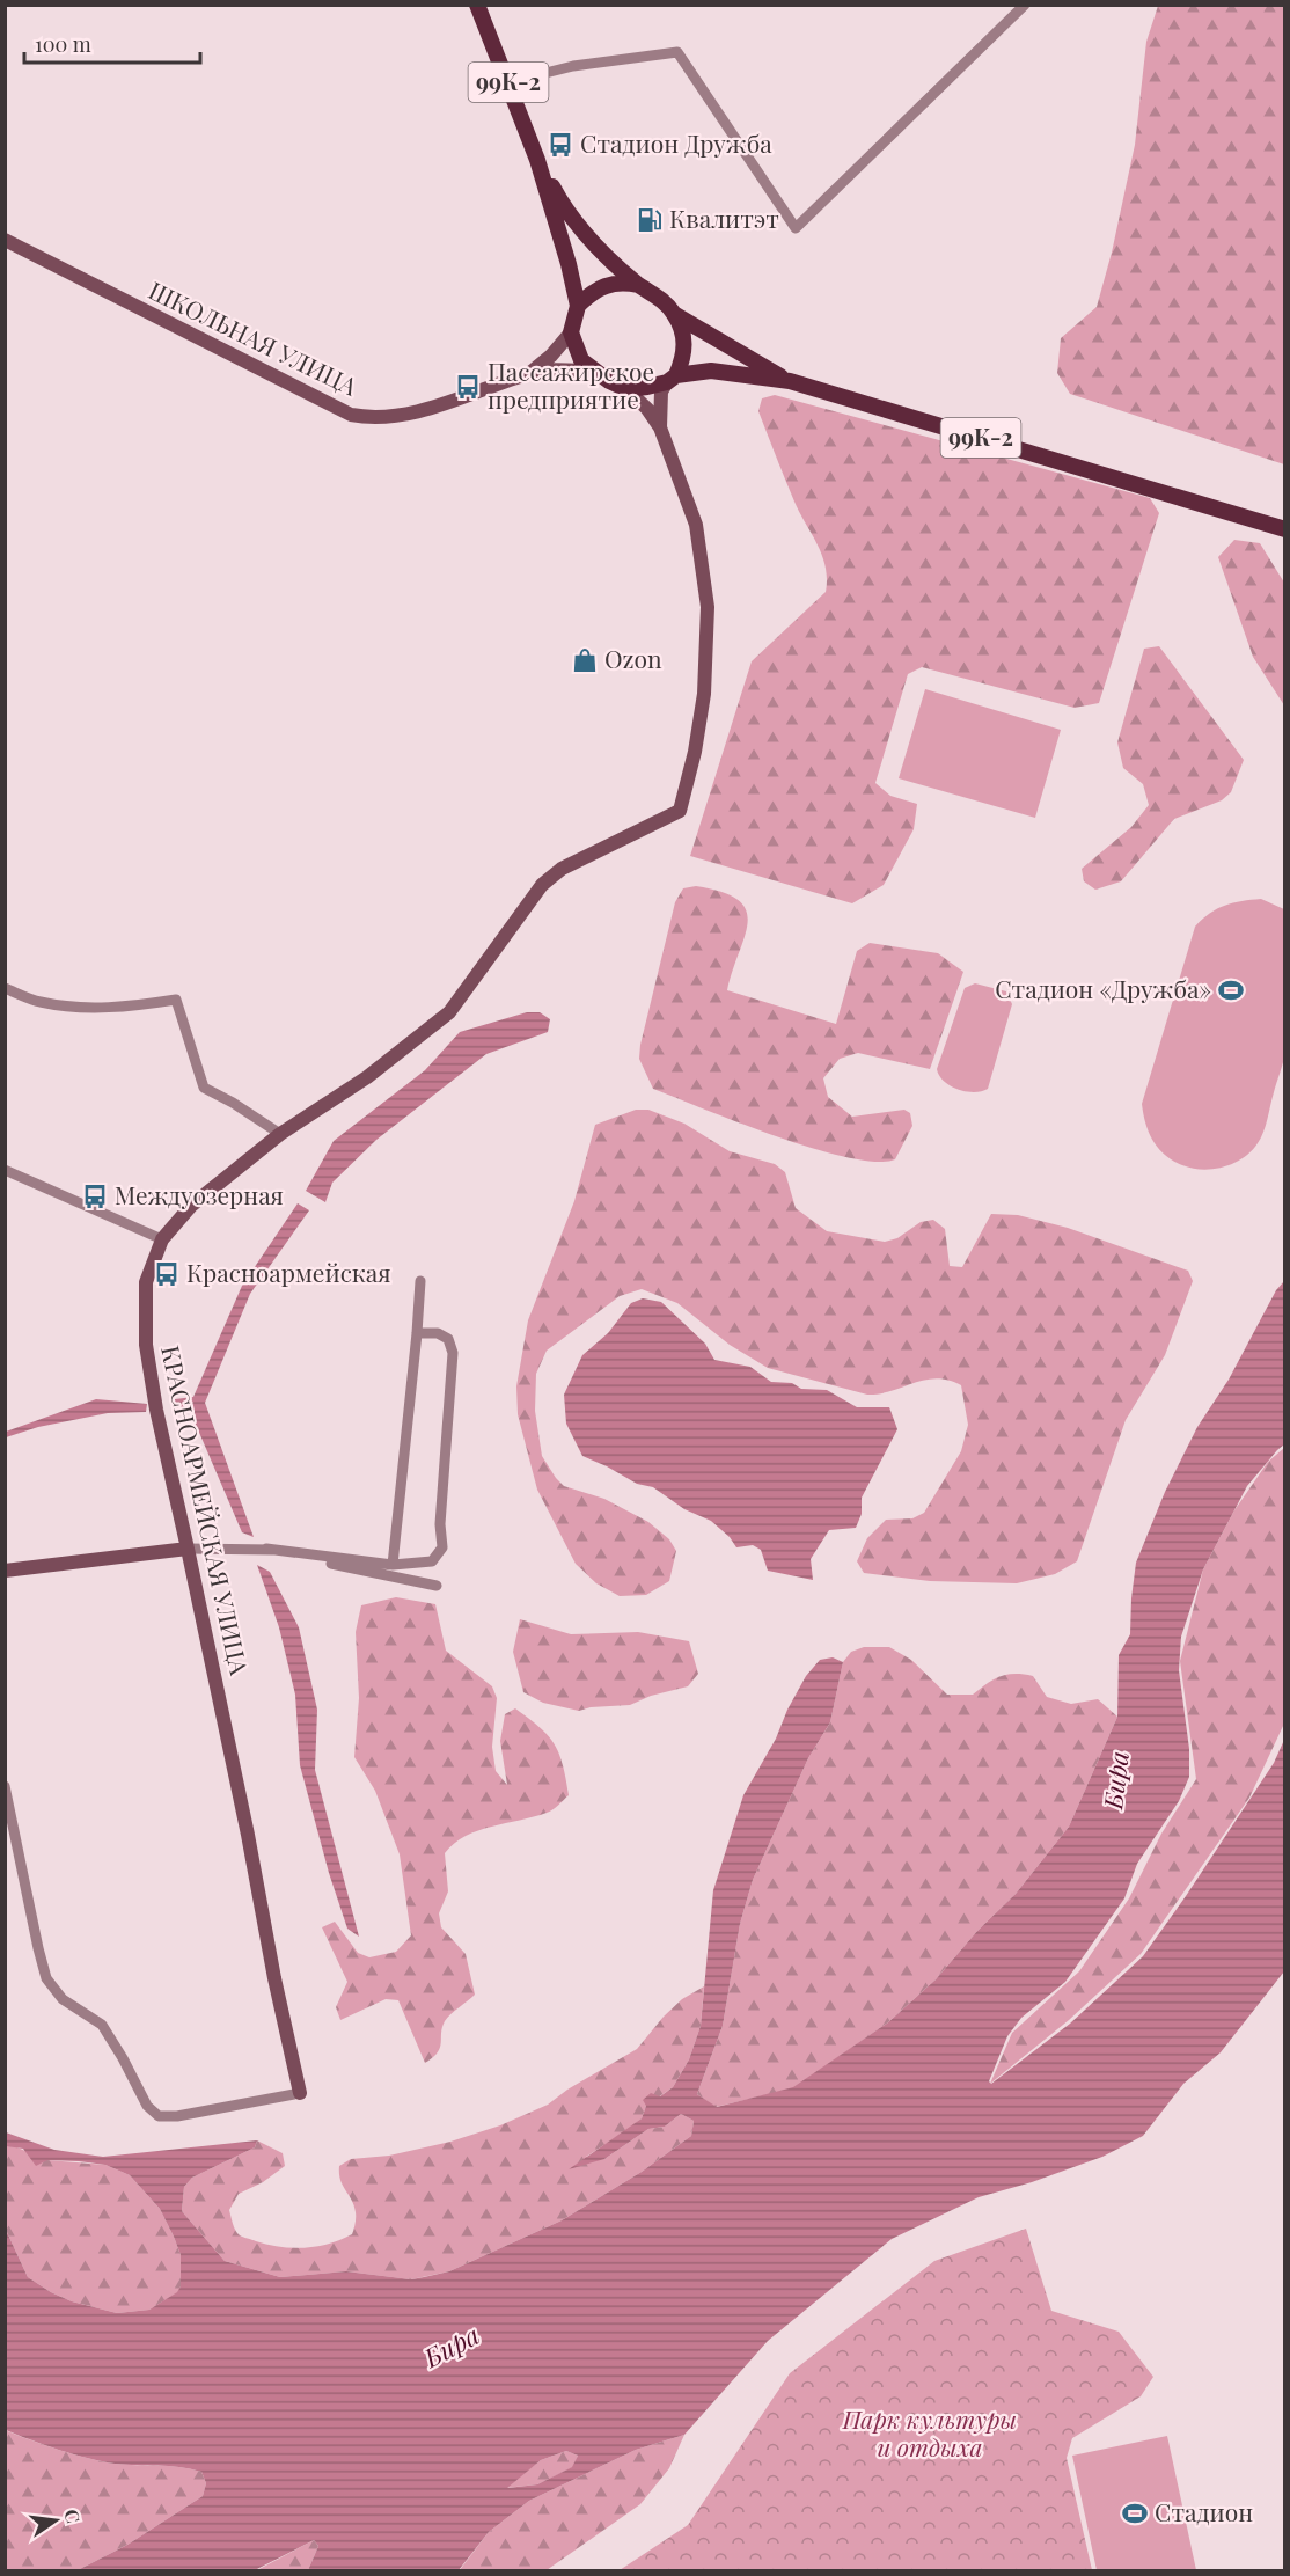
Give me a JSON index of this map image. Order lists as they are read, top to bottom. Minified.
{"streets":{"main road":["99К-2"],"street":["ШКОЛЬНАЯ УЛИЦА","КРАСНОАРМЕЙСКАЯ УЛИЦА"]},"water":["Бира"],"parks":["Парк культуры и отдыха"],"places":{"bus stop":["Стадион Дружба","Пассажирское предприятие","Междуозерная","Красноармейская"],"fuel station":["Квалитэт"],"shop":["Ozon"],"sports":["Стадион «Дружба»","Стадион"]},"scale_bar":"100 m","north":"right"}
